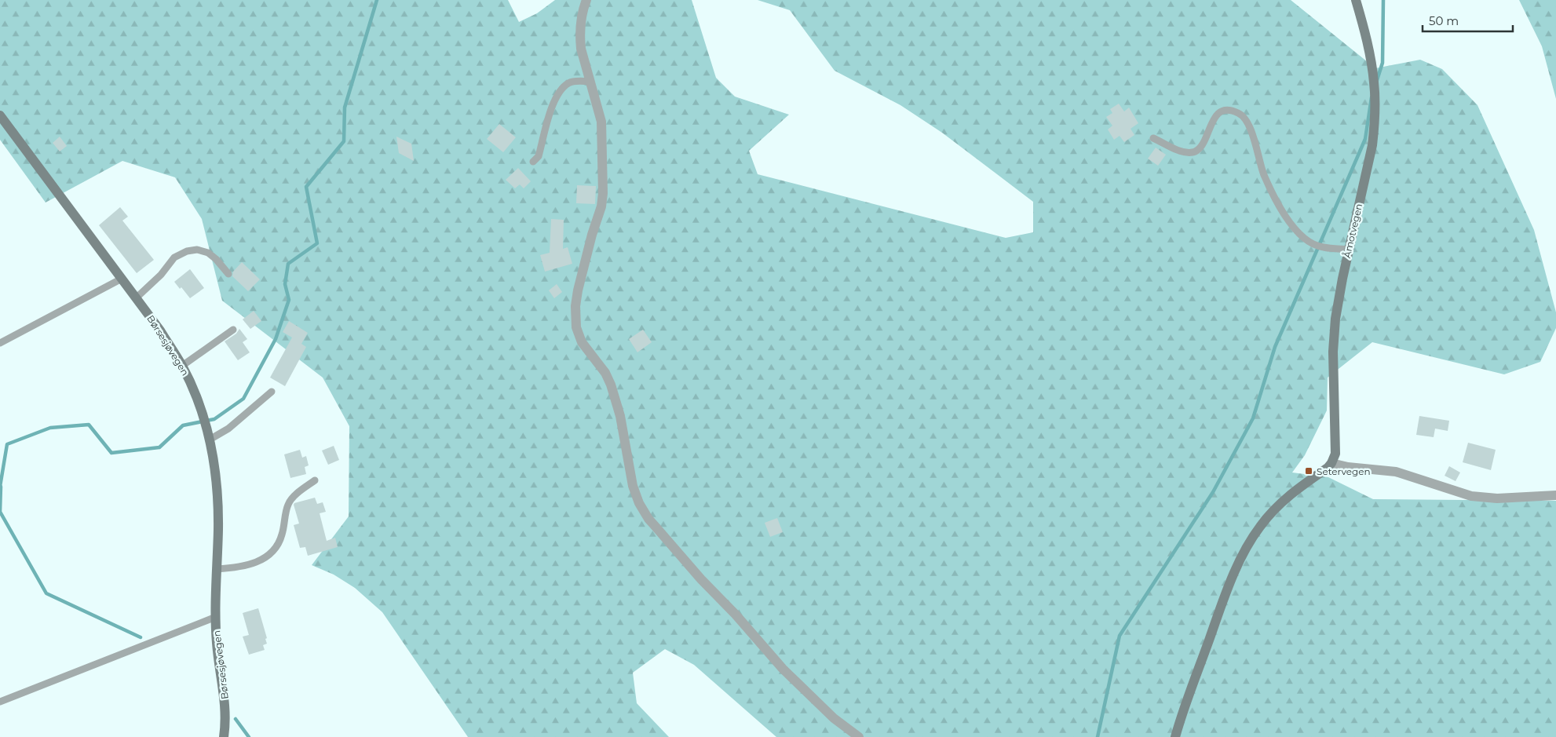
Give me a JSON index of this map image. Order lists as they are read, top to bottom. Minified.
{"streets":{"main road":["Åmotvegen","Børsesjøvegen"]},"places":{"transit":["Setervegen"]},"scale_bar":"50 m"}
